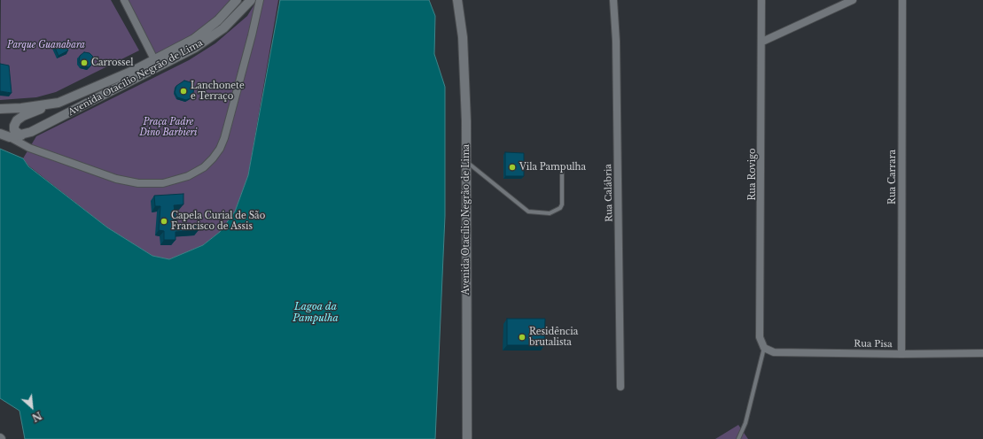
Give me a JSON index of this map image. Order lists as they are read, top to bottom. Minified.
{"streets":{"street":["Avenida Otacílio Negrão de Lima","Rua Rovigo","Rua Carrara","Rua Calábria","Rua Pisa"]},"crossings":[["Rua Rovigo","Rua Pisa"],["Rua Carrara","Rua Pisa"]],"water":["Lagoa da Pampulha"],"parks":["Parque Guanabara","Praça Padre Dino Barbieri"],"places":["Carrossel","Lanchonete e Terraço","Vila Pampulha","Capela Curial de São Francisco de Assis","Residência brutalista"],"north":"bottom right"}
